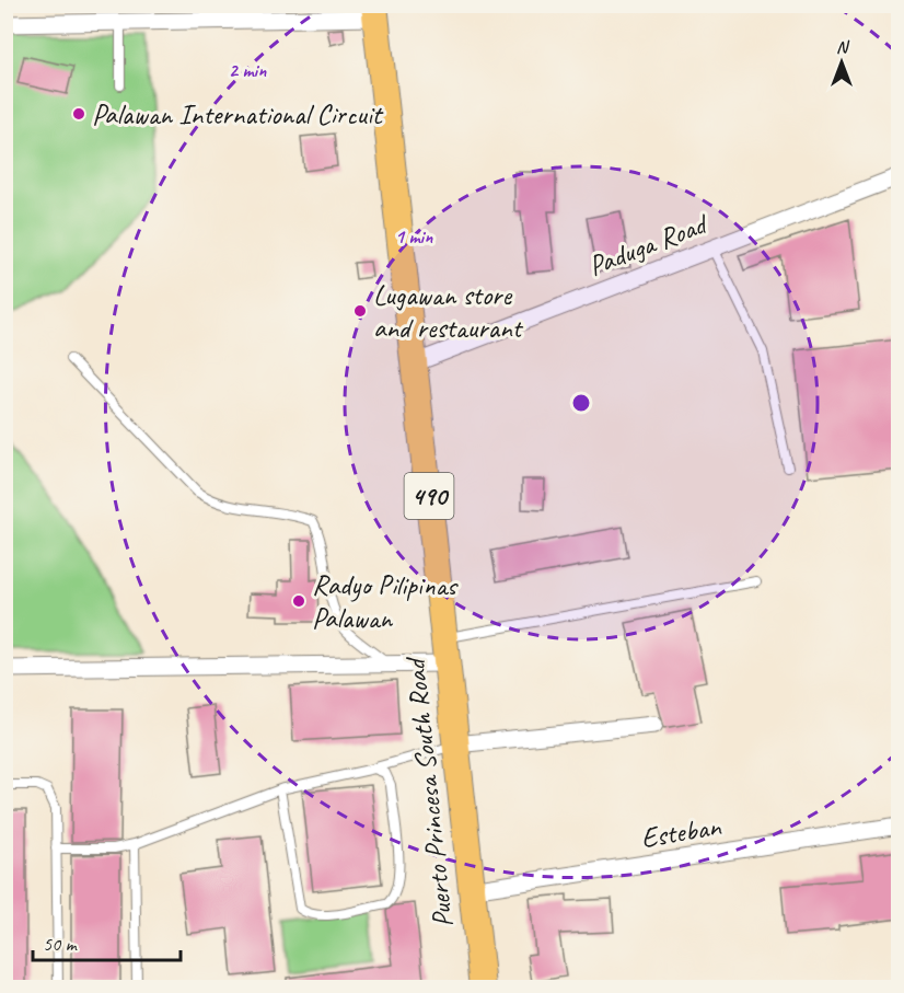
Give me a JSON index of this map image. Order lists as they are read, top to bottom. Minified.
{"streets":{"main road":["490","Puerto Princesa South Road"],"street":["Paduga Road","Esteban"]},"crossings":[["Paduga Road","Puerto Princesa South Road"],["Puerto Princesa South Road","Esteban"]],"places":["Palawan International Circuit","Lugawan store and restaurant","Radyo Pilipinas Palawan"],"scale_bar":"50 m","north":"top","rings":["2 min","1 min"]}
